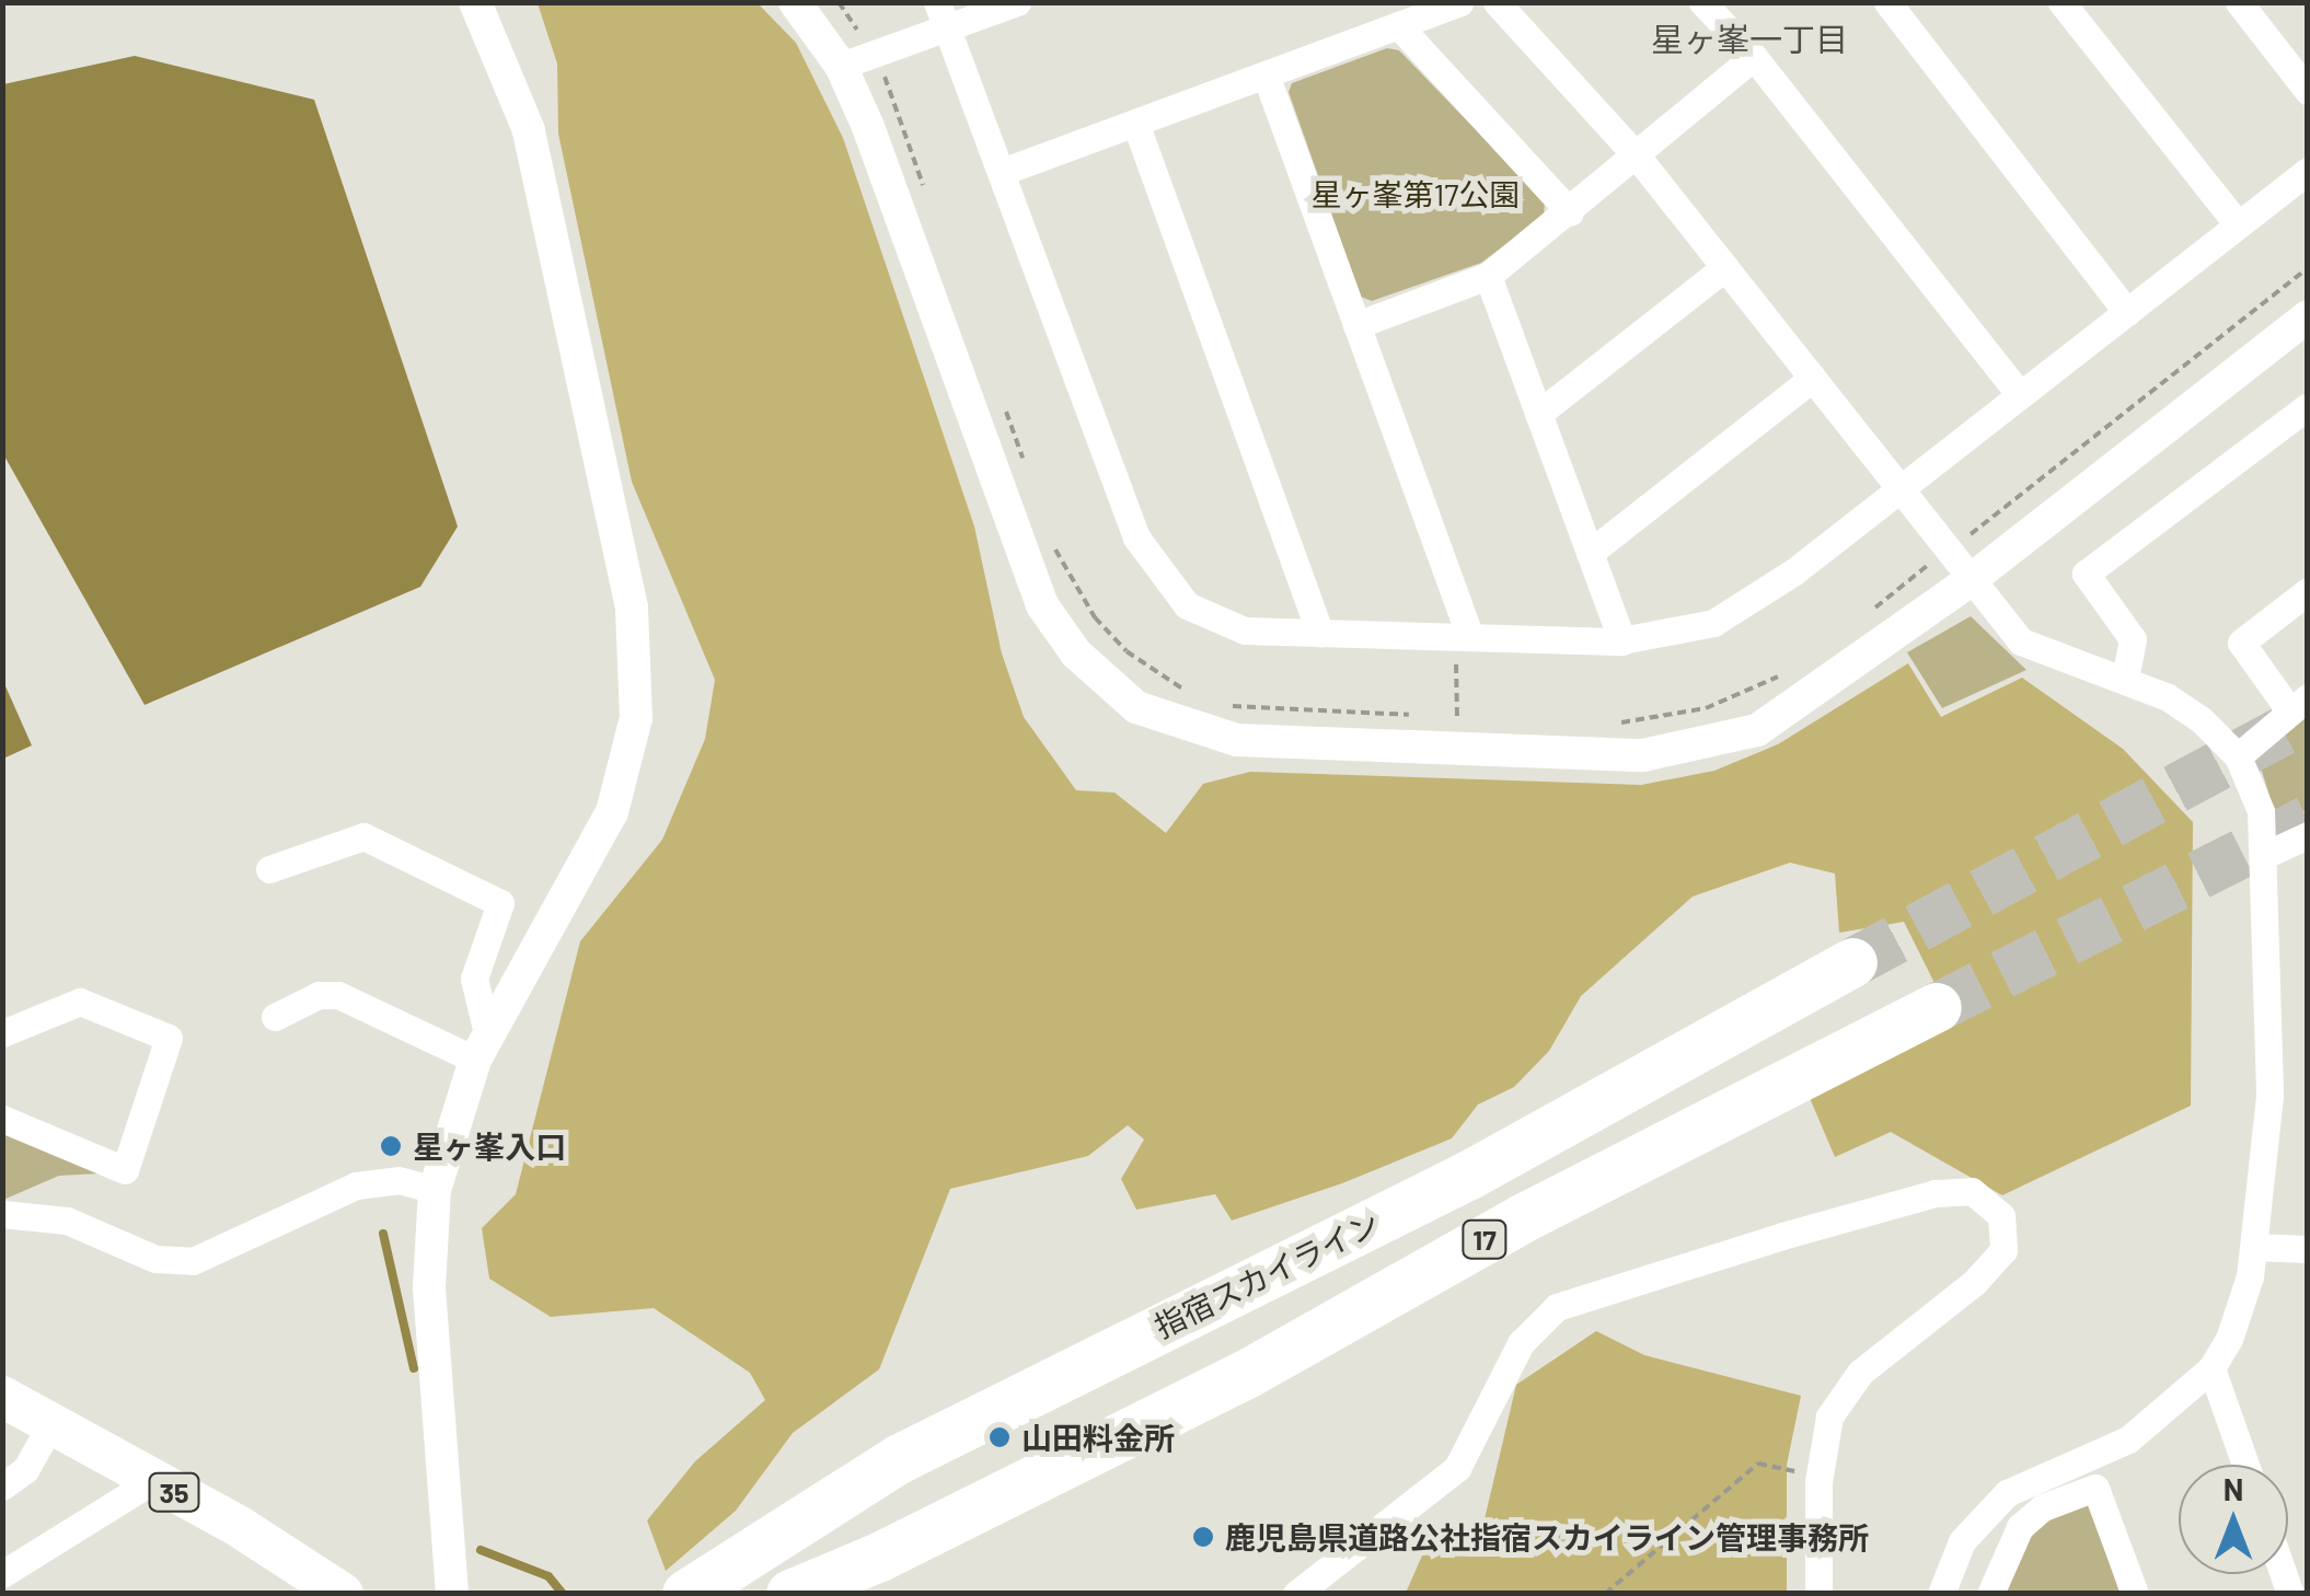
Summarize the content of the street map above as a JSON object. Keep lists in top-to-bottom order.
{
  "streets": {
    "highway": ["17", "指宿スカイライン"],
    "main road": ["35"]
  },
  "districts": ["星ヶ峯一丁目"],
  "parks": ["星ヶ峯第17公園"],
  "places": ["星ヶ峯入口", "山田料金所", "鹿児島県道路公社指宿スカイライン管理事務所"],
  "north": "top"
}
